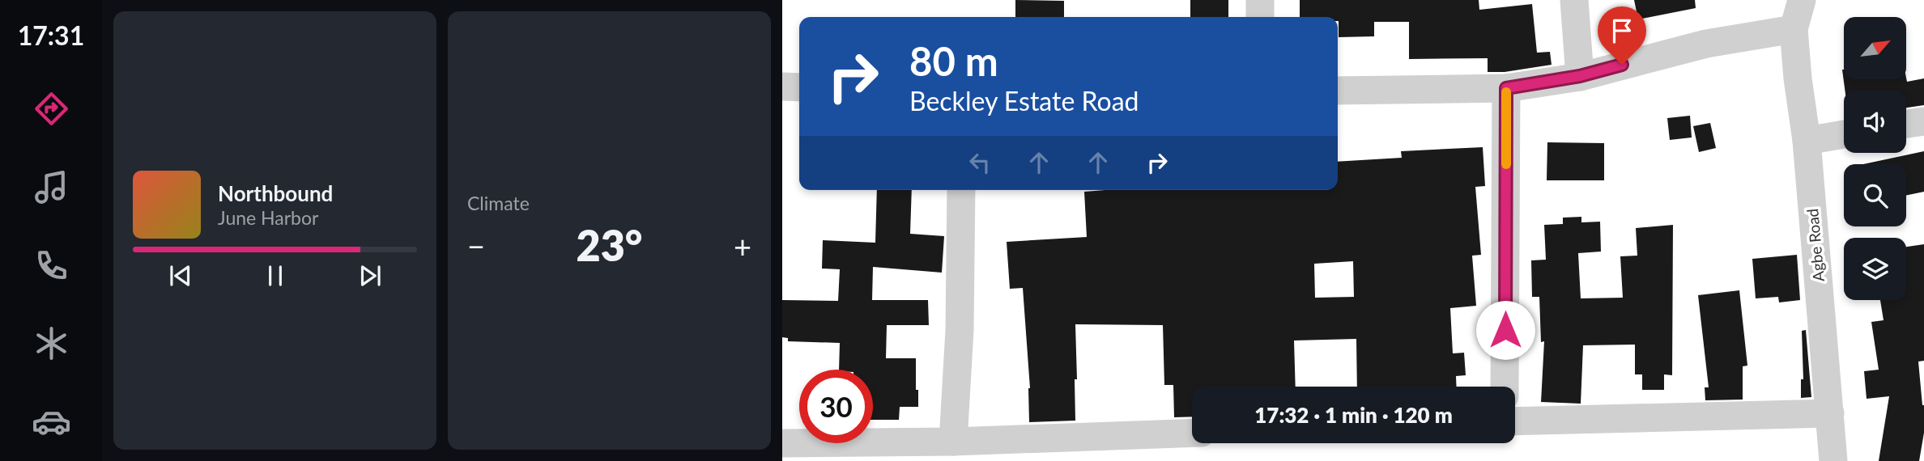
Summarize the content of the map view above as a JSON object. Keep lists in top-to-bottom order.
{
  "streets": {
    "street": ["Agbe Road"]
  },
  "north": "top right",
  "page": {
    "tabs": "17:31",
    "tile": "Climate",
    "turn": ["80 m", "Beckley Estate Road"],
    "song": ["Northbound", "June Harbor"],
    "heat": ["−", "23°", "+"],
    "limit": "30",
    "trip": "17:32 · 1 min · 120 m"
  }
}
